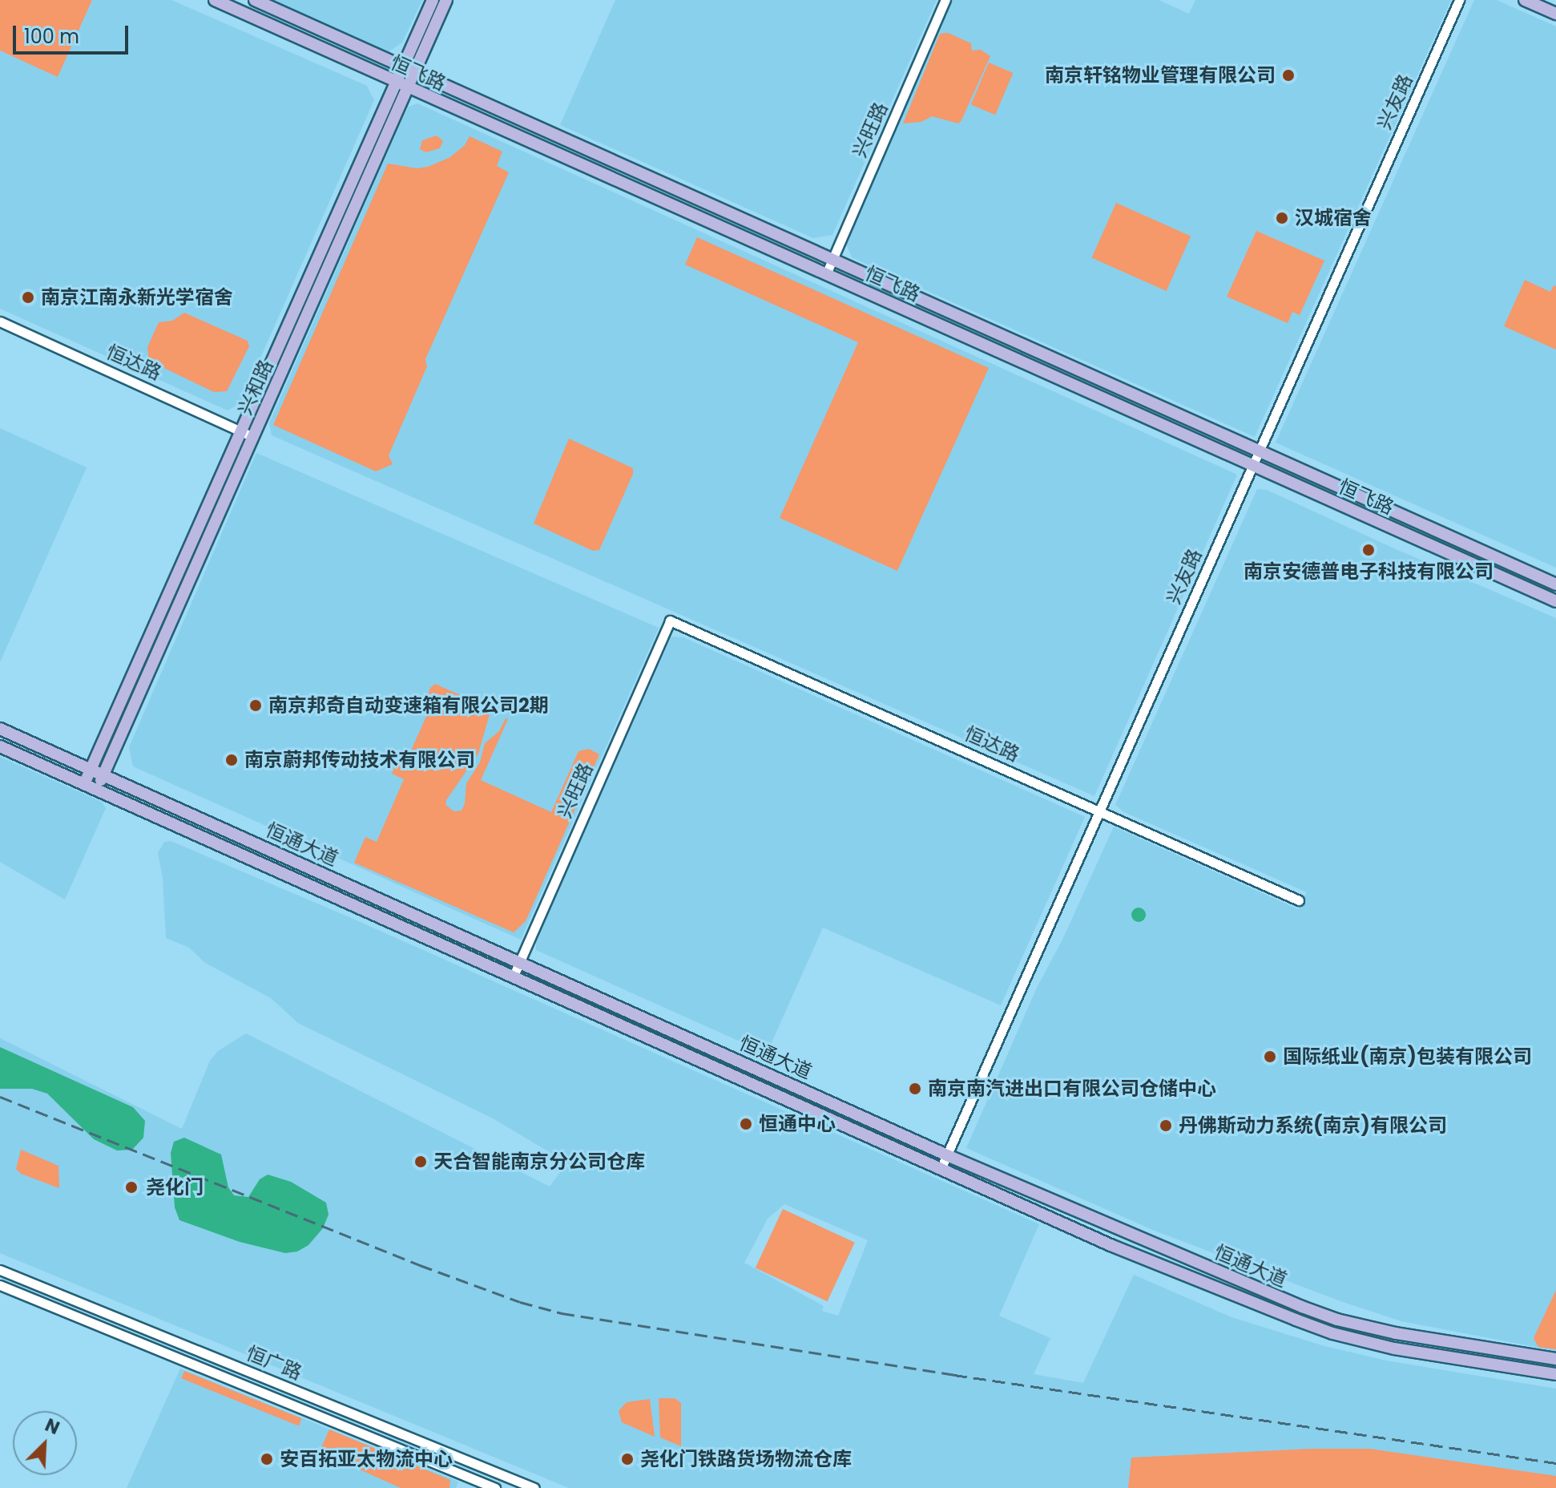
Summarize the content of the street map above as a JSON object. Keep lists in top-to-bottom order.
{
  "streets": {
    "main road": ["恒飞路", "兴和路", "恒通大道"],
    "street": [
      "兴友路",
      "兴旺路",
      "恒达路",
      "恒广路"
    ]
  },
  "crossings": [
    ["恒飞路", "兴友路"],
    ["恒飞路", "兴旺路"],
    ["恒飞路", "兴和路"],
    ["兴友路", "恒达路"],
    ["兴友路", "恒通大道"],
    ["兴旺路", "恒达路"],
    ["兴旺路", "恒通大道"],
    ["恒达路", "兴和路"],
    ["兴和路", "恒通大道"]
  ],
  "places": [
    "南京轩铭物业管理有限公司",
    "汉城宿舍",
    "南京江南永新光学宿舍",
    "南京安德普电子科技有限公司",
    "南京邦奇自动变速箱有限公司2期",
    "南京蔚邦传动技术有限公司",
    "国际纸业(南京)包装有限公司",
    "南京南汽进出口有限公司仓储中心",
    "恒通中心",
    "丹佛斯动力系统(南京)有限公司",
    "天合智能南京分公司仓库",
    "尧化门",
    "安百拓亚太物流中心",
    "尧化门铁路货场物流仓库"
  ],
  "scale_bar": "100 m",
  "north": "top right"
}
